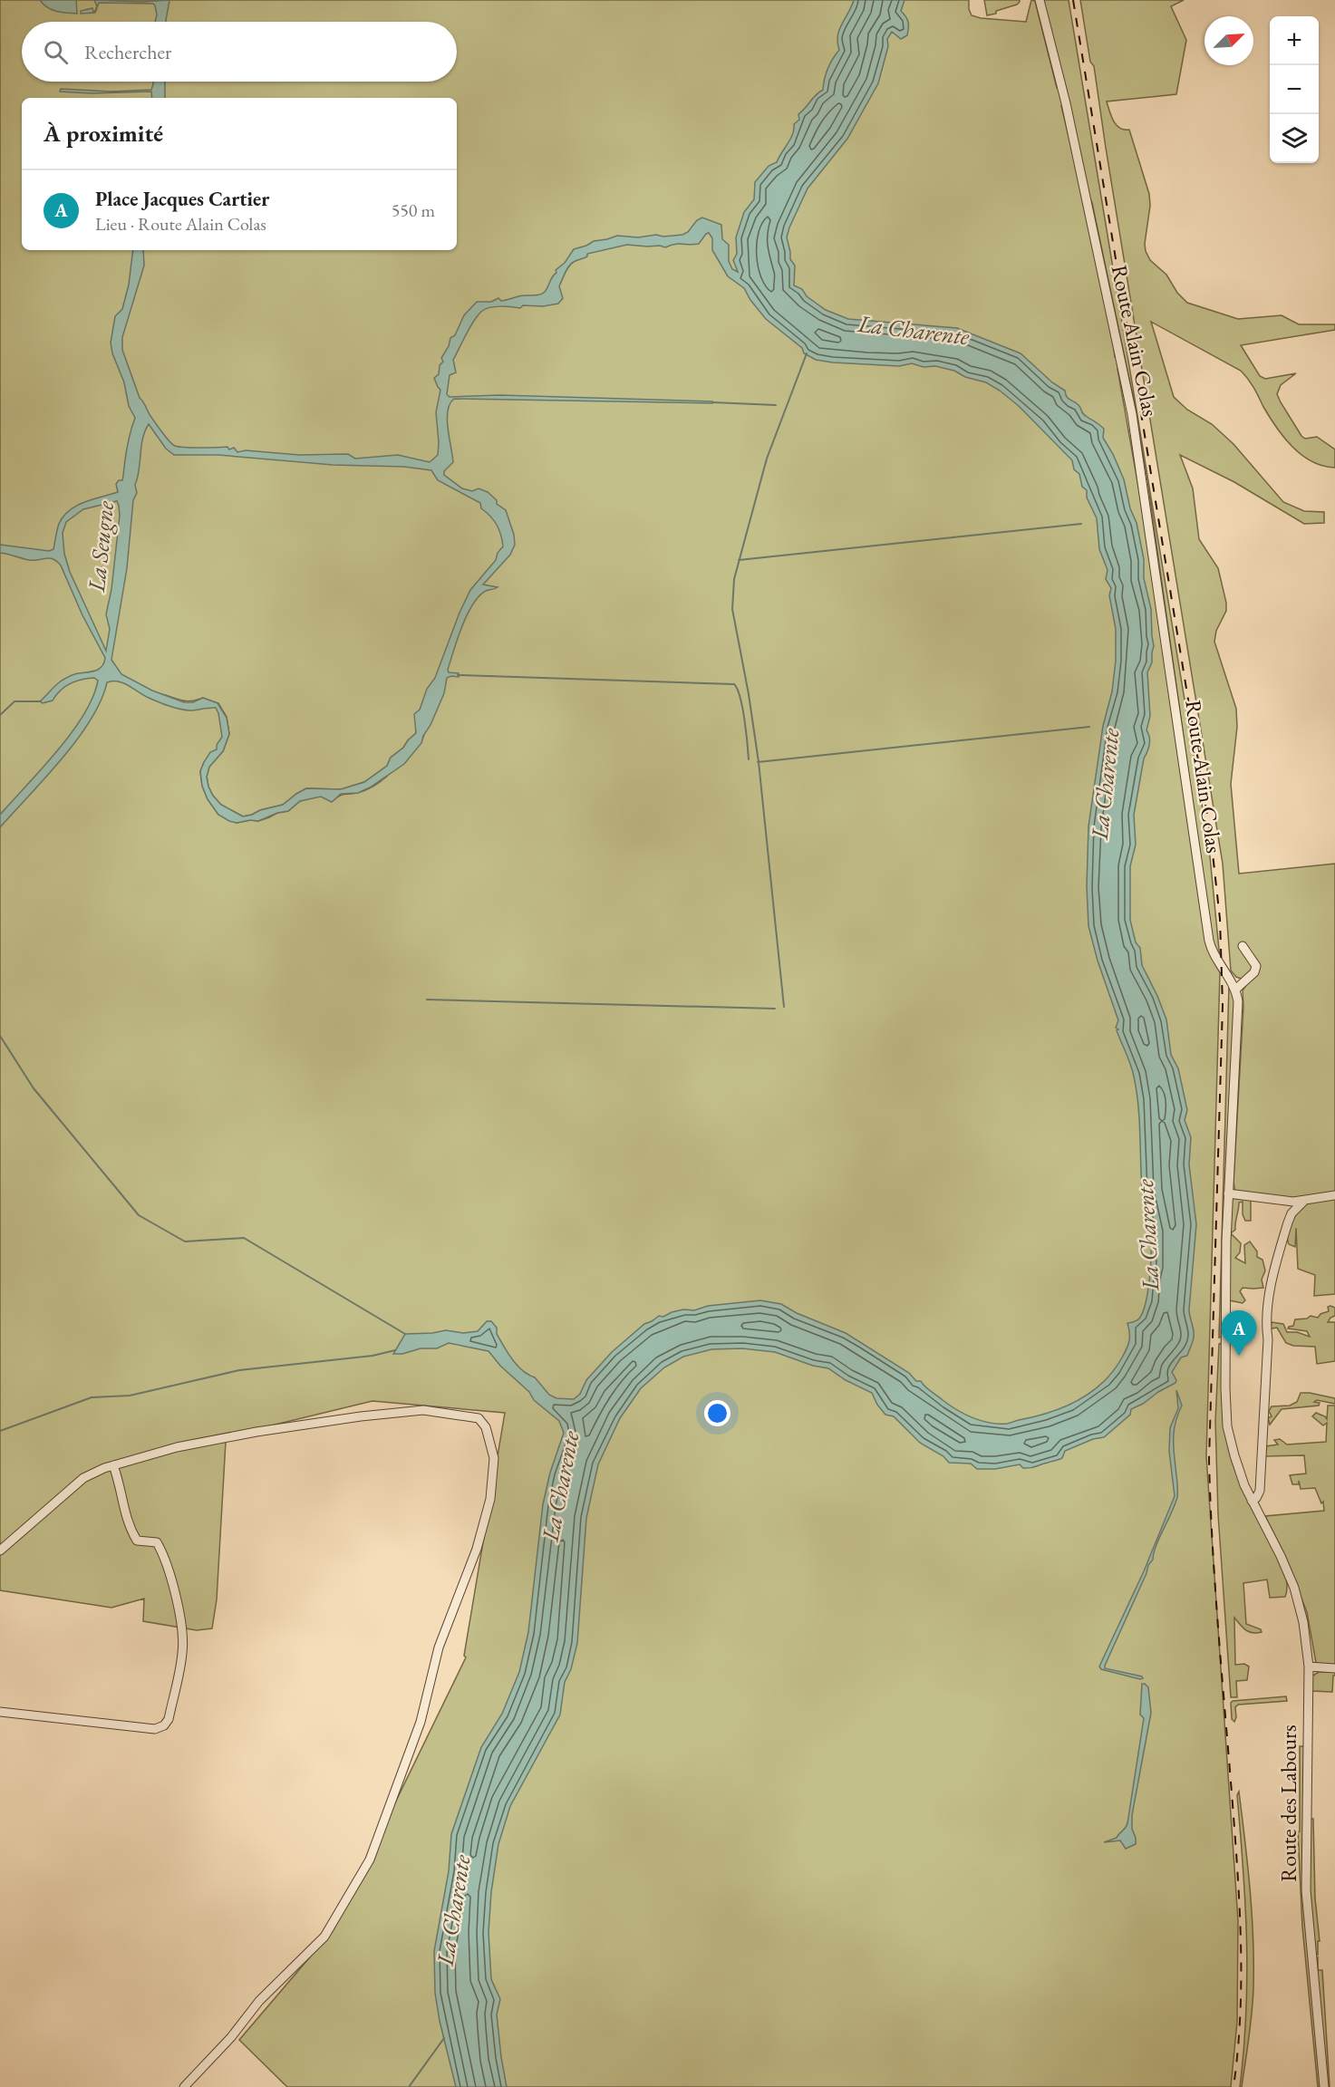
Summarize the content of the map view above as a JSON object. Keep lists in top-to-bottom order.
{
  "streets": {
    "street": ["Route Alain Colas", "Route des Labours"]
  },
  "crossings": [
    ["Route Alain Colas", "Route des Labours"]
  ],
  "water": ["La Charente", "La Seugne"],
  "north": "top right",
  "page": {
    "map_buttons": ["+", "−"],
    "search": "Rechercher",
    "heading": "À proximité",
    "list": [
      {
        "mark": "A",
        "name": "Place Jacques Cartier",
        "note": "Lieu · Route Alain Colas",
        "value": "550 m"
      }
    ],
    "pins": "A"
  }
}
